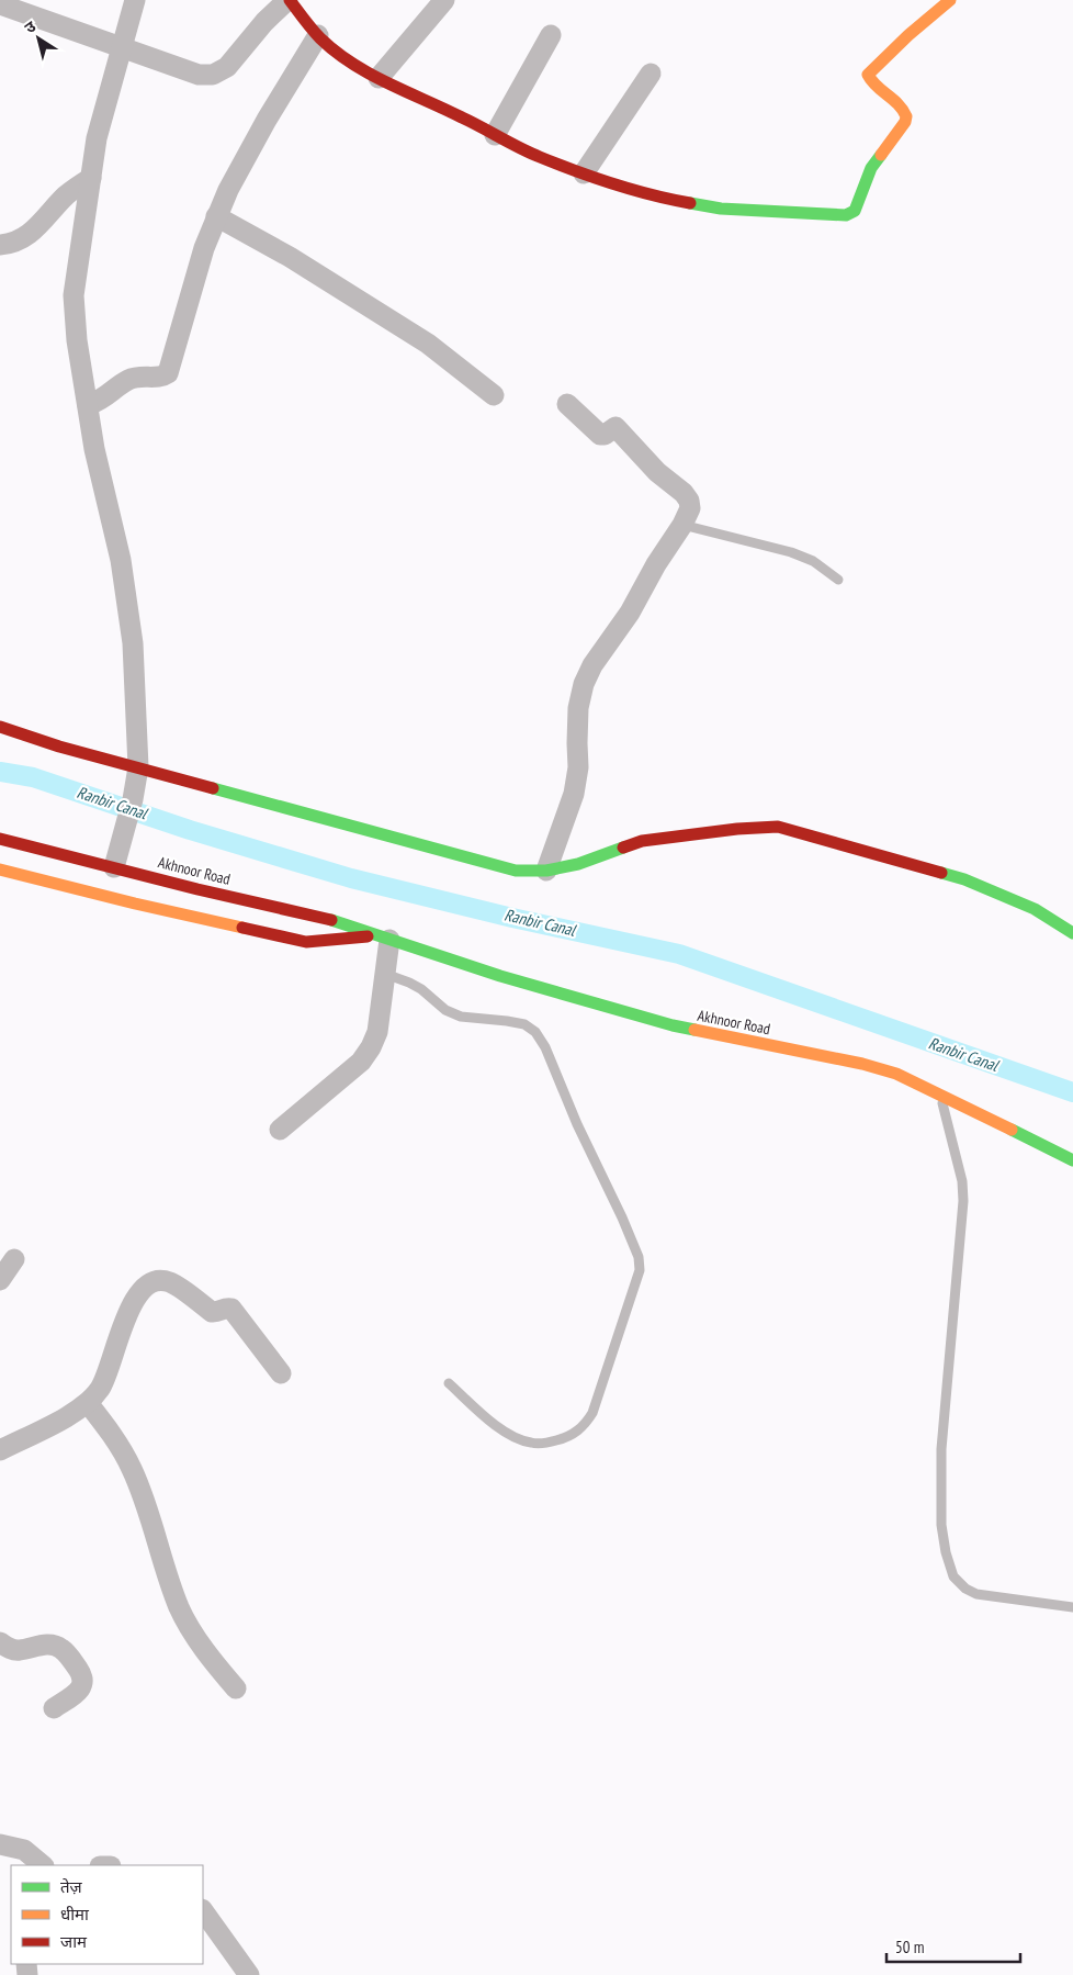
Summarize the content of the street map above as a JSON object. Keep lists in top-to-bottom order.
{
  "streets": {
    "main road": ["Akhnoor Road"]
  },
  "water": ["Ranbir Canal"],
  "legend": ["तेज़", "धीमा", "जाम"],
  "scale_bar": "50 m",
  "north": "top left"
}
